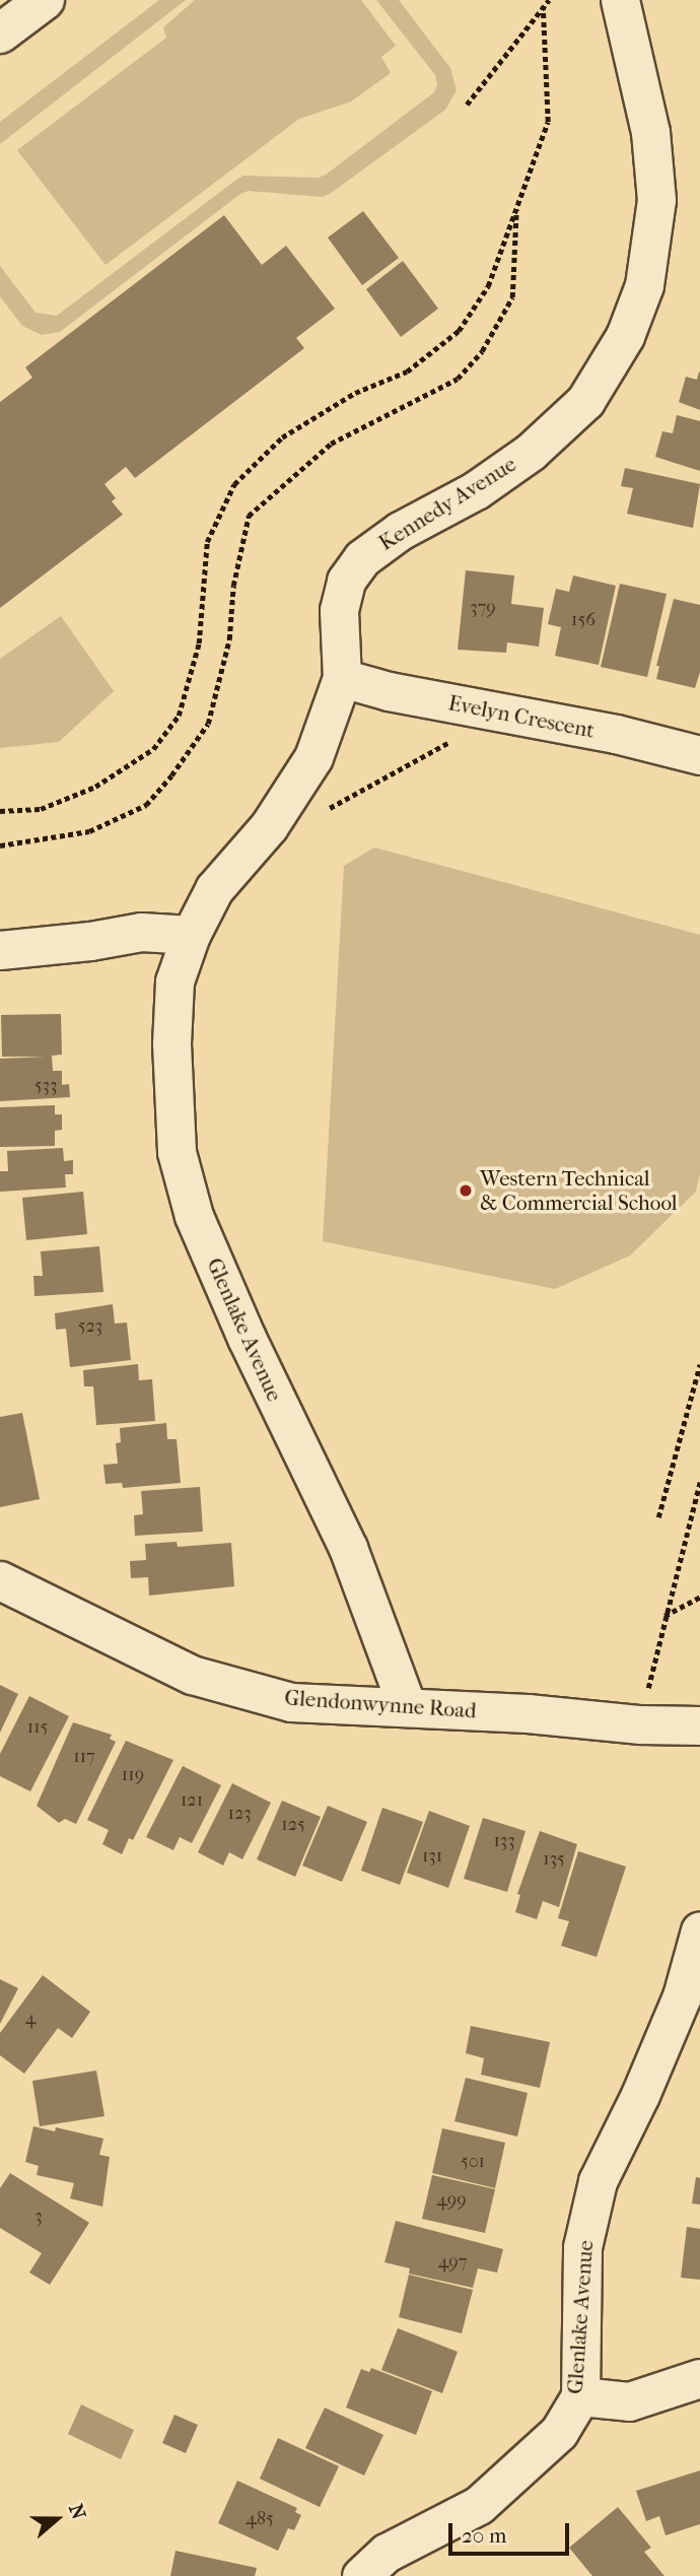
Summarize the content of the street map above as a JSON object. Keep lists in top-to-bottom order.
{
  "streets": {
    "street": [
      "Kennedy Avenue",
      "Evelyn Crescent",
      "Glenlake Avenue",
      "Glendonwynne Road"
    ]
  },
  "crossings": [
    ["Kennedy Avenue", "Evelyn Crescent"],
    ["Kennedy Avenue", "Glenlake Avenue"],
    ["Glenlake Avenue", "Glendonwynne Road"]
  ],
  "places": ["Western Technical & Commercial School"],
  "house_numbers": [
    "379",
    "156",
    "533",
    "523",
    "115",
    "117",
    "119",
    "121",
    "123",
    "125",
    "133",
    "131",
    "135",
    "4",
    "501",
    "499",
    "3",
    "497",
    "485"
  ],
  "scale_bar": "20 m",
  "north": "right"
}
